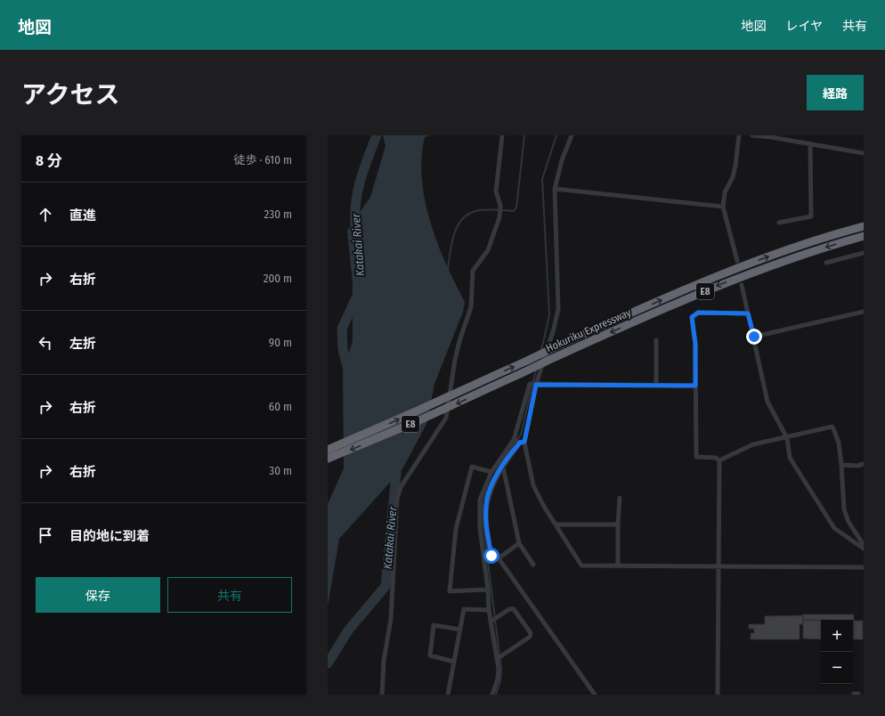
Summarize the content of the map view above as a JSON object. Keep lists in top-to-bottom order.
{
  "streets": {
    "highway": ["E8", "Hokuriku Expressway"]
  },
  "water": ["Katakai River"],
  "page": {
    "header": "地図",
    "nav": ["地図", "レイヤ", "共有"],
    "title": "アクセス",
    "buttons": [
      "経路",
      ["保存", "共有"]
    ],
    "heading": ["8 分", "徒歩 · 610 m"],
    "list": [
      ["直進", "230 m"],
      ["右折", "200 m"],
      ["左折", "90 m"],
      ["右折", "60 m"],
      ["右折", "30 m"],
      "目的地に到着"
    ],
    "map_buttons": ["+", "−"]
  }
}
